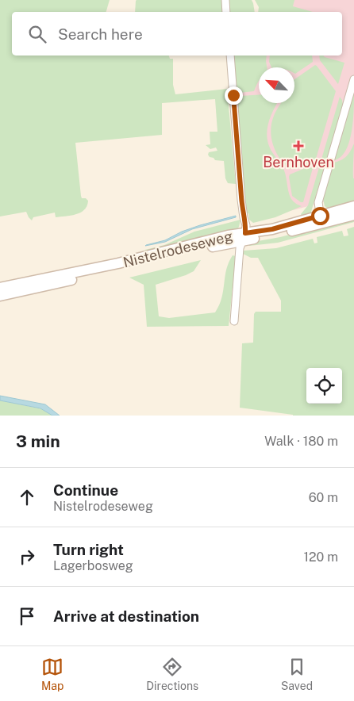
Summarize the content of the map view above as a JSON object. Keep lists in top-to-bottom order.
{
  "streets": {
    "street": ["Nistelrodeseweg"]
  },
  "places": {
    "health": ["Bernhoven"]
  },
  "north": "top left",
  "page": {
    "search": "Search here",
    "heading": ["3 min", "Walk · 180 m"],
    "list": [
      ["Continue", "Nistelrodeseweg", "60 m"],
      ["Turn right", "Lagerbosweg", "120 m"],
      "Arrive at destination"
    ],
    "nav": ["Map", "Directions", "Saved"]
  }
}
